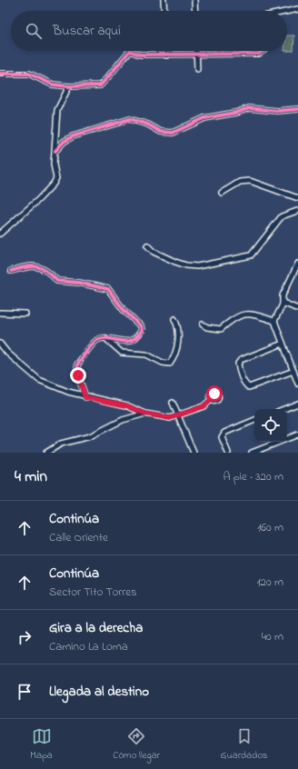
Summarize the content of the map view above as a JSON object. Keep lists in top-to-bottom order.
{
  "page": {
    "search": "Buscar aquí",
    "heading": ["4 min", "A pie · 320 m"],
    "list": [
      ["Continúa", "Calle Oriente", "160 m"],
      ["Continúa", "Sector Tito Torres", "120 m"],
      ["Gira a la derecha", "Camino La Loma", "40 m"],
      "Llegada al destino"
    ],
    "nav": ["Mapa", "Cómo llegar", "Guardados"]
  }
}
